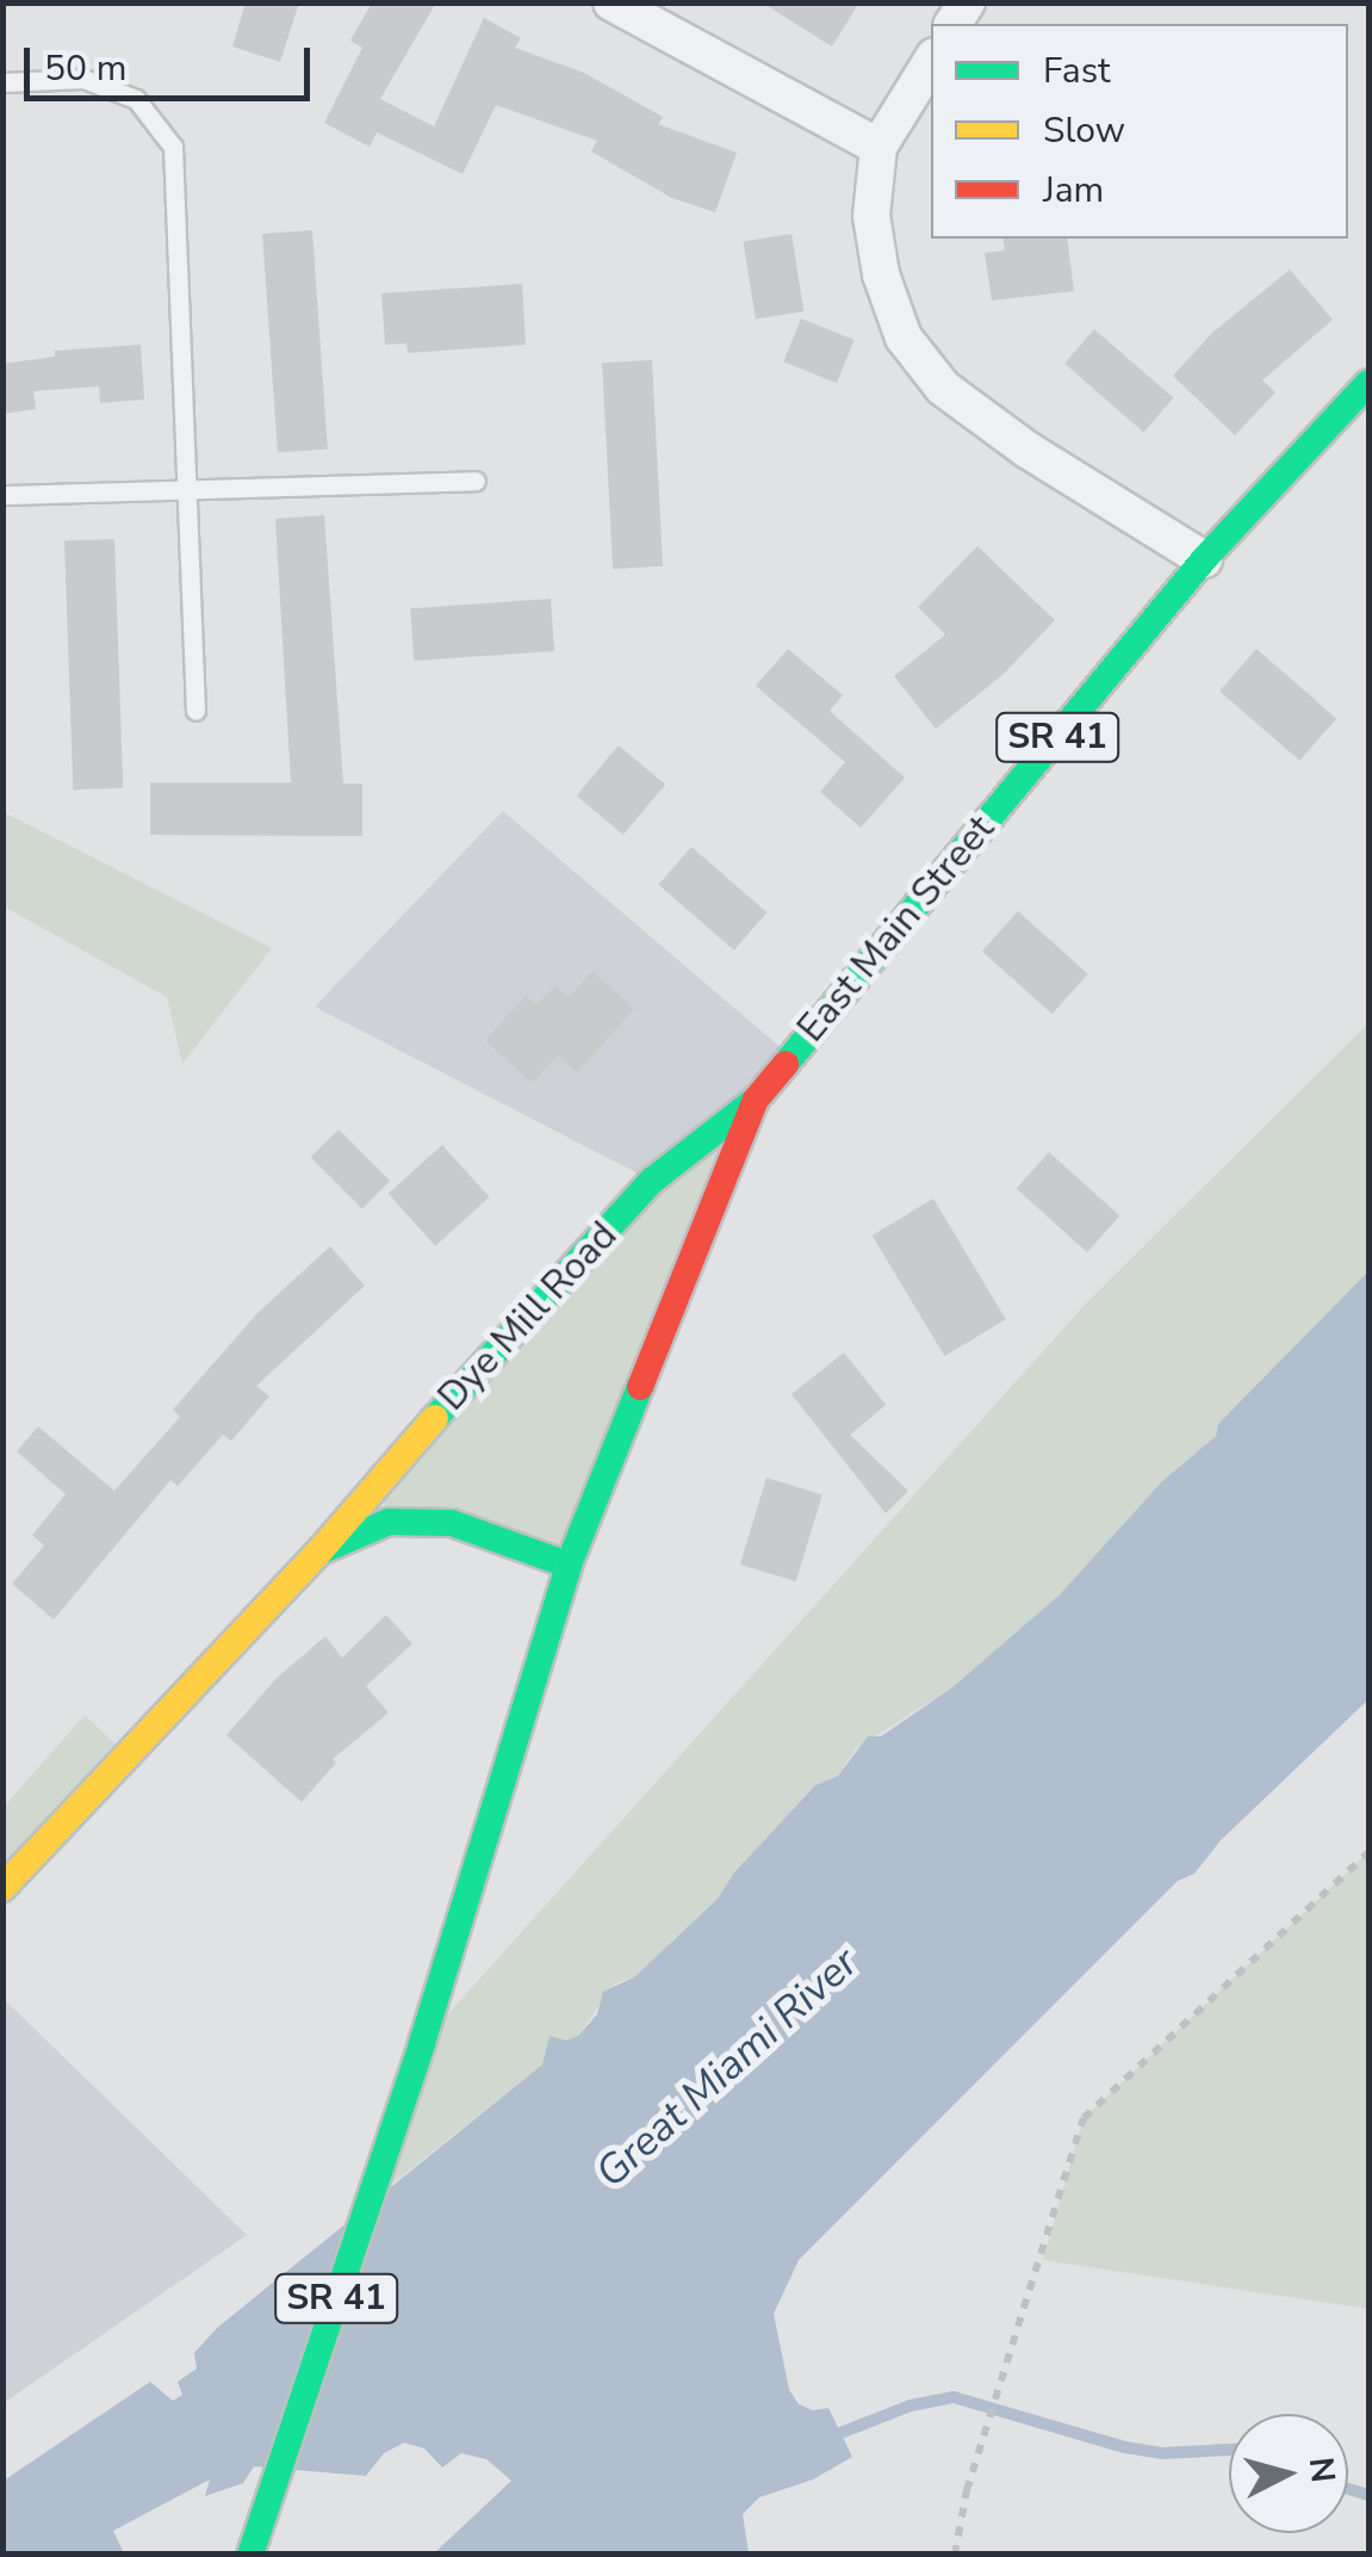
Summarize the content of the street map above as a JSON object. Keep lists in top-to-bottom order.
{
  "streets": {
    "main road": ["SR 41", "East Main Street", "Dye Mill Road"]
  },
  "crossings": [
    ["SR 41", "East Main Street"],
    ["SR 41", "Dye Mill Road"],
    ["East Main Street", "Dye Mill Road"]
  ],
  "water": ["Great Miami River"],
  "legend": ["Fast", "Slow", "Jam"],
  "scale_bar": "50 m",
  "north": "right"
}
